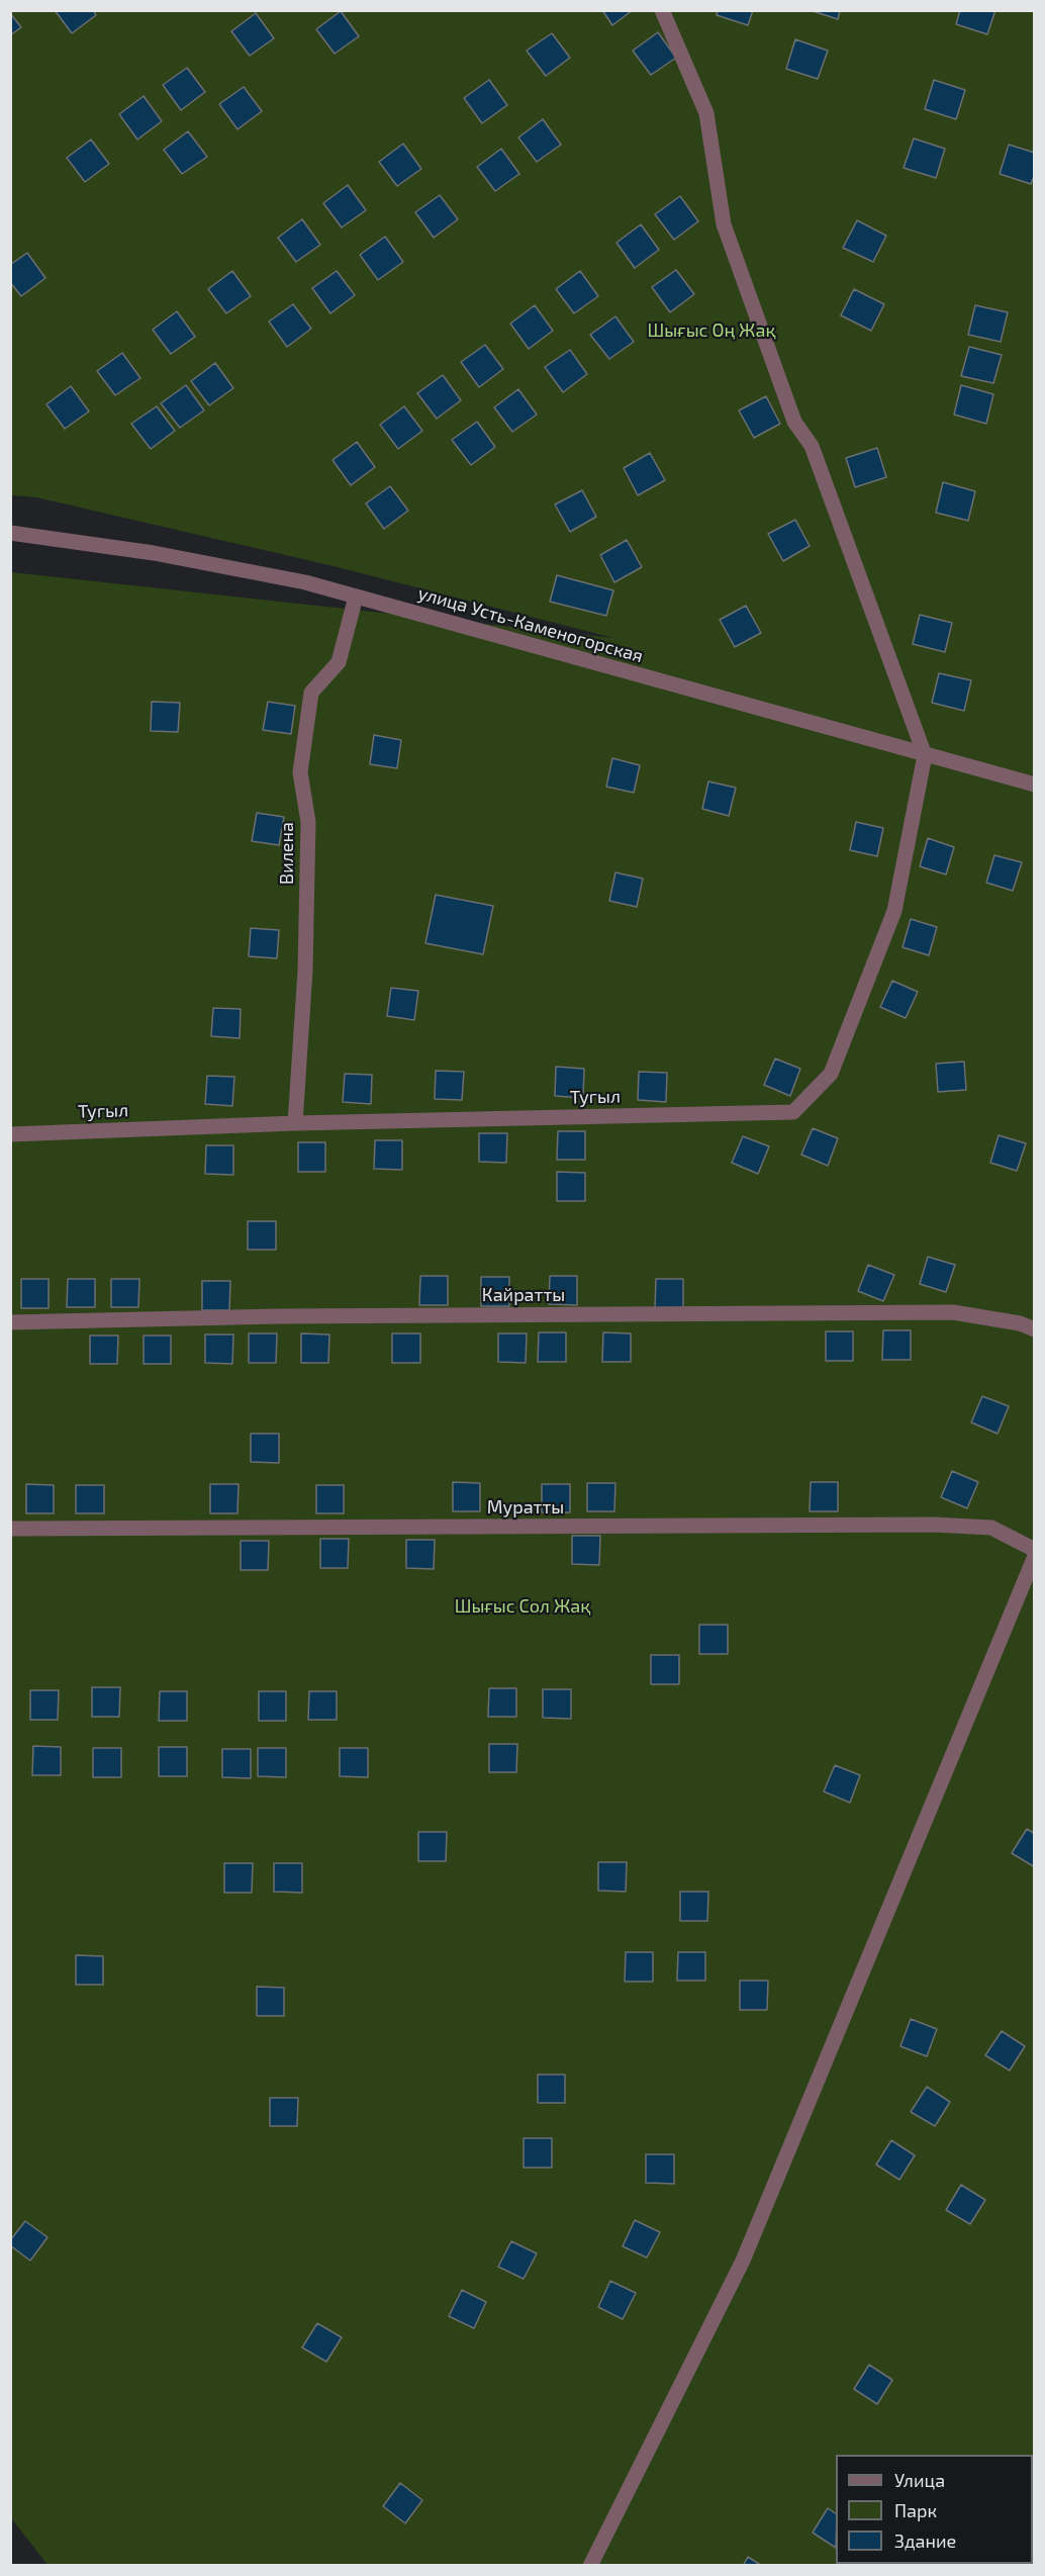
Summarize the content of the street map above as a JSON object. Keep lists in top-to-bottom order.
{
  "streets": {
    "street": [
      "улица Усть-Каменогорская",
      "Вилена",
      "Тугыл",
      "Кайратты",
      "Муратты"
    ]
  },
  "crossings": [
    ["улица Усть-Каменогорская", "Вилена"],
    ["улица Усть-Каменогорская", "Тугыл"],
    ["Вилена", "Тугыл"]
  ],
  "parks": ["Шығыс Оң Жақ", "Шығыс Сол Жақ"],
  "legend": ["Улица", "Парк", "Здание"]
}
